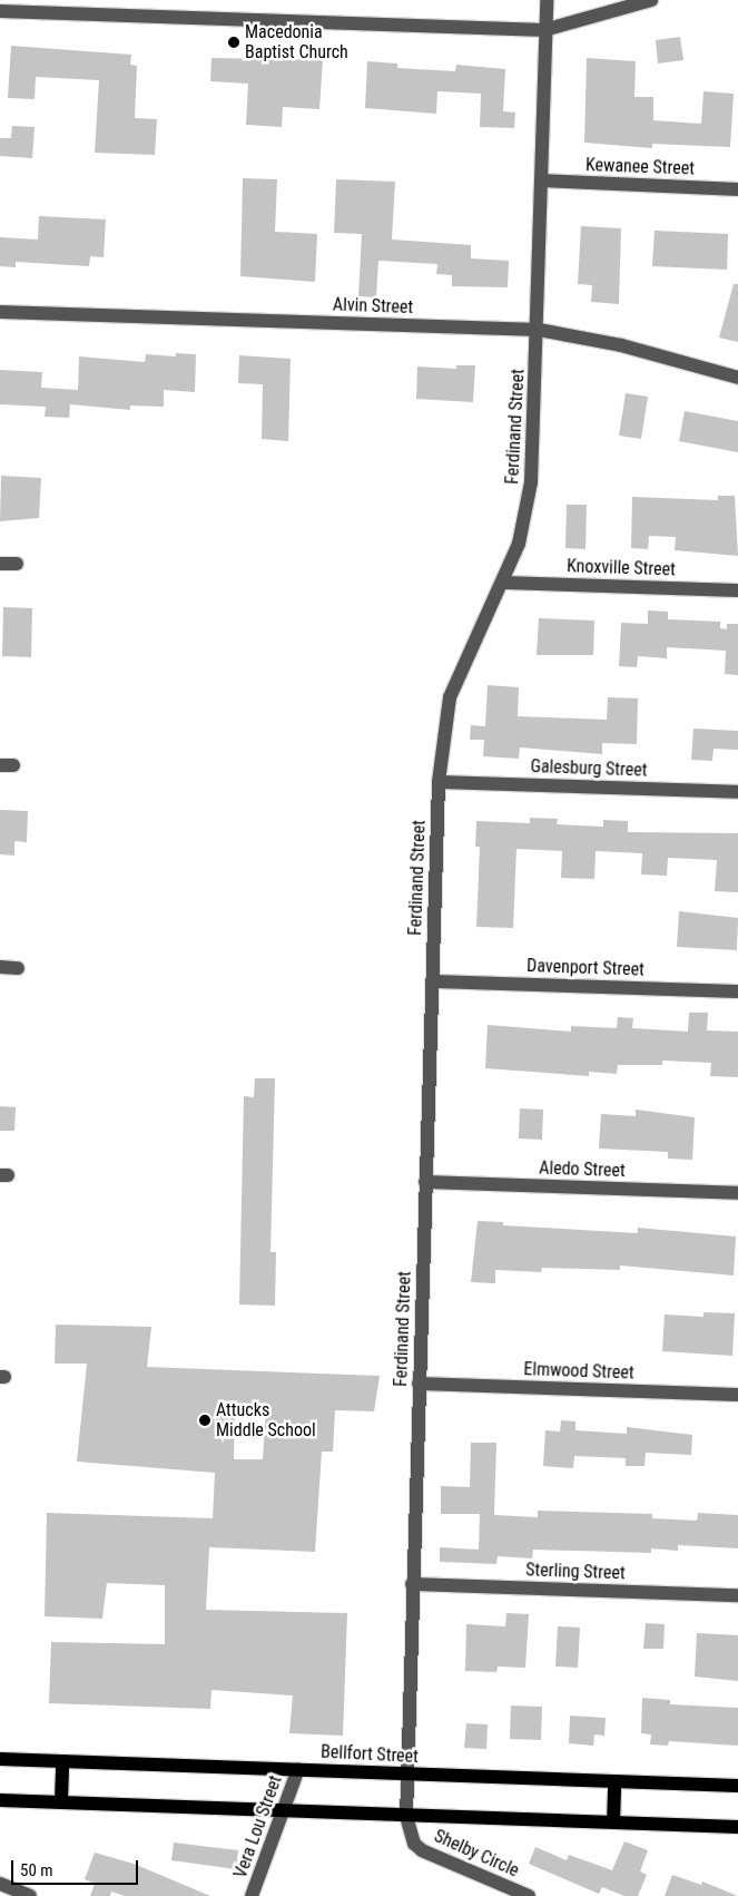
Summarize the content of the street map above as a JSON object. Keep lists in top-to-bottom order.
{
  "streets": {
    "main road": ["Bellfort Street"],
    "street": [
      "Kewanee Street",
      "Alvin Street",
      "Ferdinand Street",
      "Knoxville Street",
      "Galesburg Street",
      "Davenport Street",
      "Aledo Street",
      "Elmwood Street",
      "Sterling Street",
      "Vera Lou Street",
      "Shelby Circle"
    ]
  },
  "crossings": [
    ["Kewanee Street", "Ferdinand Street"],
    ["Alvin Street", "Ferdinand Street"],
    ["Ferdinand Street", "Knoxville Street"],
    ["Ferdinand Street", "Galesburg Street"],
    ["Ferdinand Street", "Davenport Street"],
    ["Ferdinand Street", "Aledo Street"],
    ["Ferdinand Street", "Elmwood Street"],
    ["Ferdinand Street", "Sterling Street"],
    ["Ferdinand Street", "Bellfort Street"],
    ["Ferdinand Street", "Shelby Circle"],
    ["Bellfort Street", "Vera Lou Street"],
    ["Bellfort Street", "Shelby Circle"]
  ],
  "places": ["Macedonia Baptist Church", "Attucks Middle School"],
  "scale_bar": "50 m"
}
